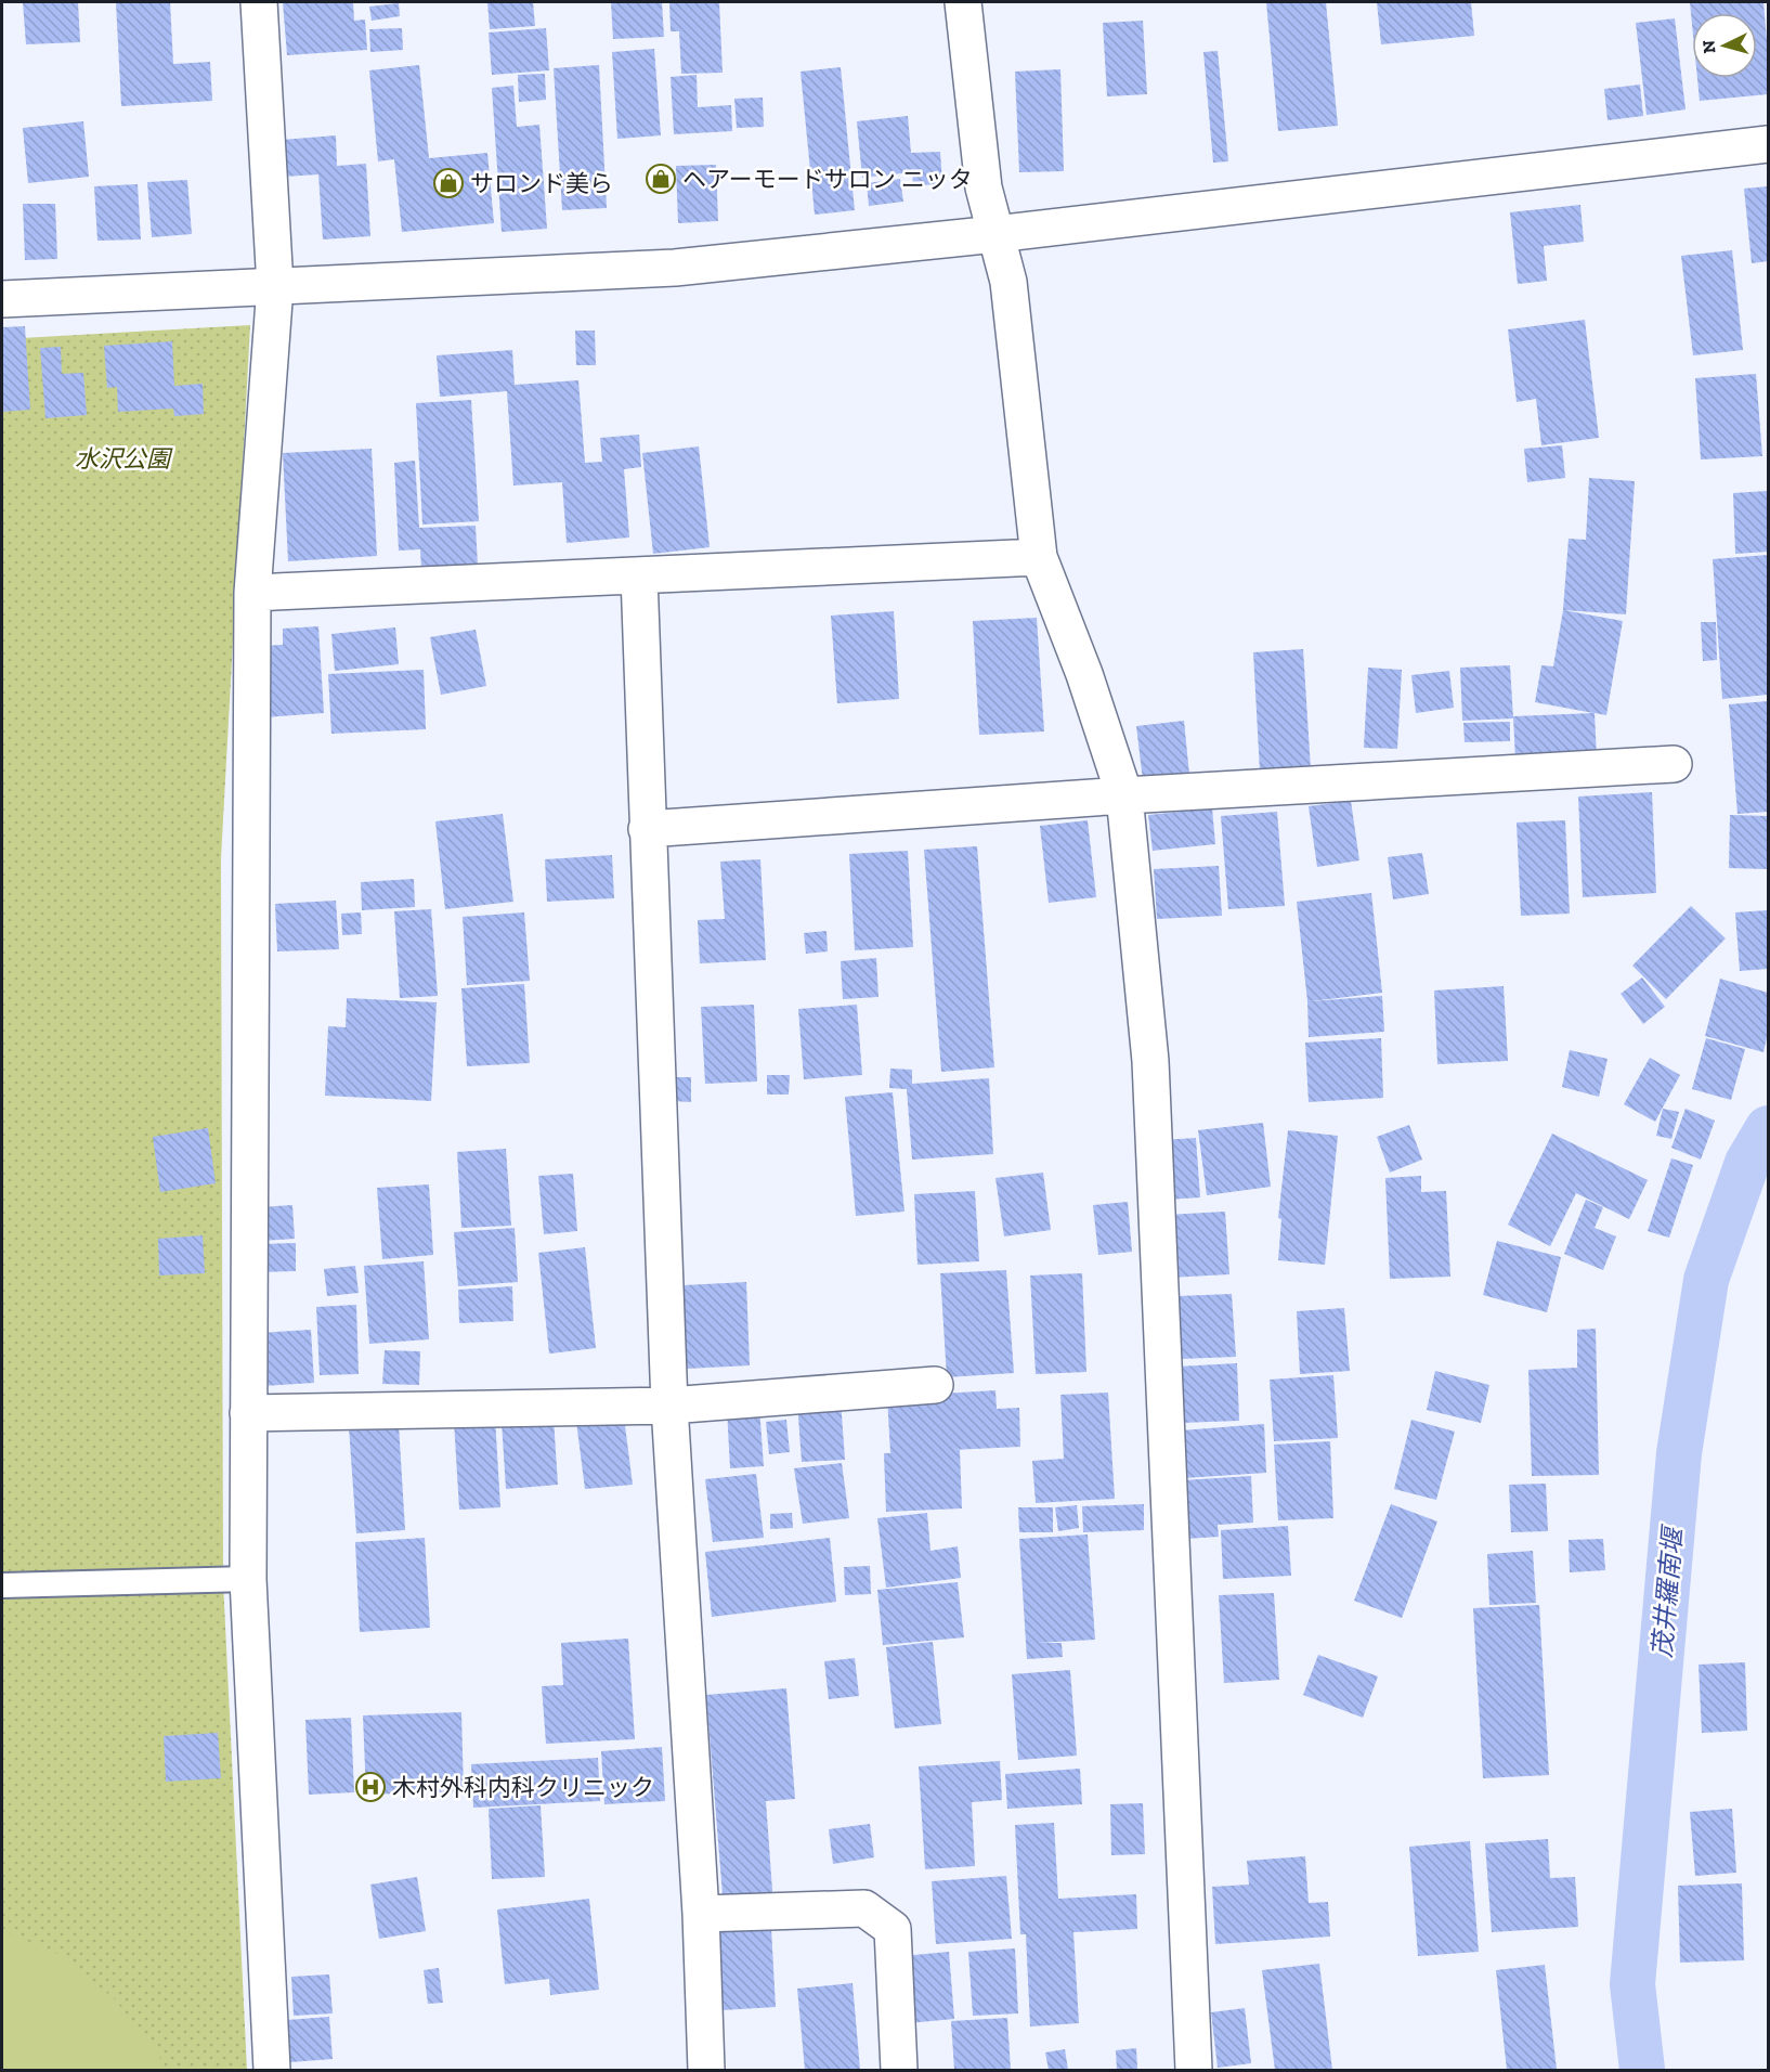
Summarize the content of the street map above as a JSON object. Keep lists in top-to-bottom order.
{
  "water": ["茂井羅南堰"],
  "parks": ["水沢公園"],
  "places": {
    "shop": ["ヘアーモードサロン ニッタ", "サロンド美ら"],
    "hospital": ["木村外科内科クリニック"]
  },
  "north": "left"
}
